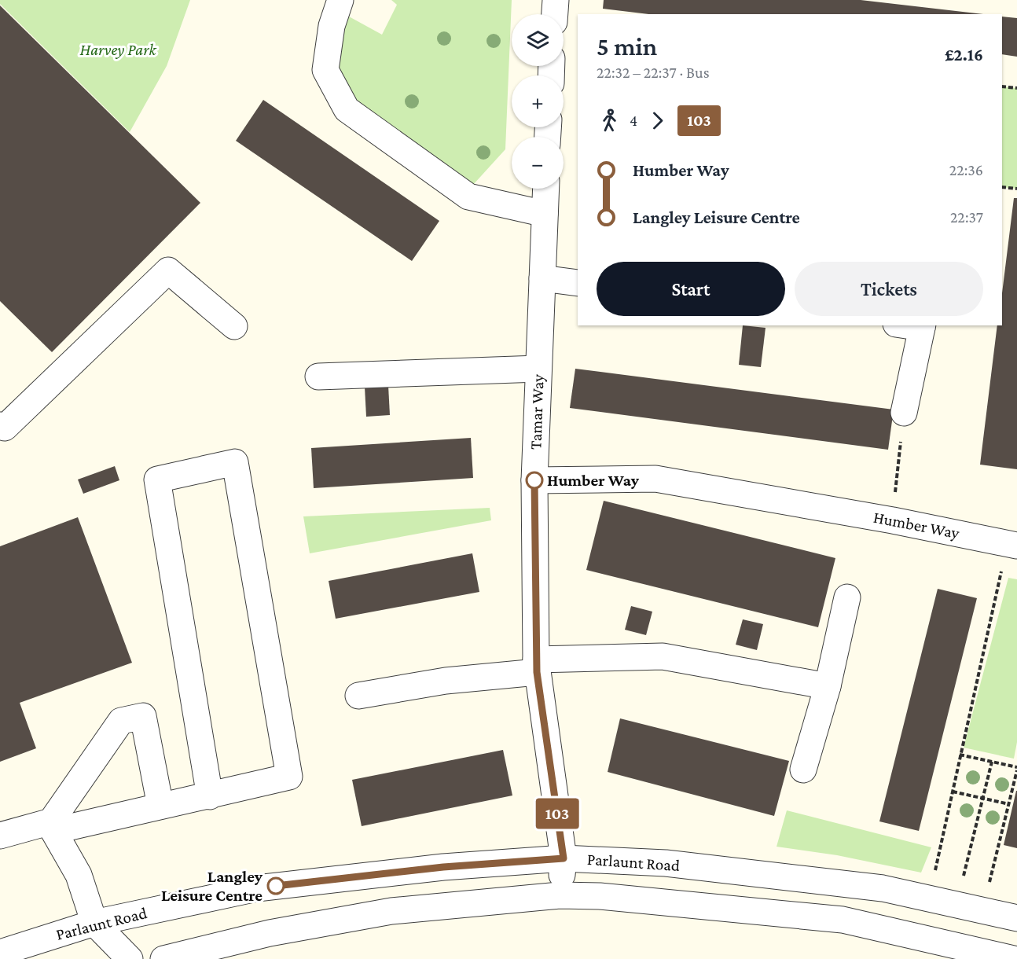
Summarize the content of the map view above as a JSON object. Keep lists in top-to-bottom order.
{
  "streets": {
    "street": ["Tamar Way", "Humber Way", "Parlaunt Road"]
  },
  "crossings": [
    ["Tamar Way", "Humber Way"],
    ["Tamar Way", "Parlaunt Road"]
  ],
  "parks": ["Harvey Park"],
  "places": ["Humber Way", "Langley Leisure Centre"],
  "lines": ["bus line 103"],
  "page": {
    "on_map": "103",
    "map_buttons": ["+", "−"],
    "heading": ["5 min", "22:32 – 22:37 · Bus", "£2.16"],
    "legs": ["4", "103"],
    "list": [
      {
        "name": "Humber Way",
        "value": "22:36"
      },
      {
        "name": "Langley Leisure Centre",
        "value": "22:37"
      }
    ],
    "buttons": ["Start", "Tickets"]
  }
}
